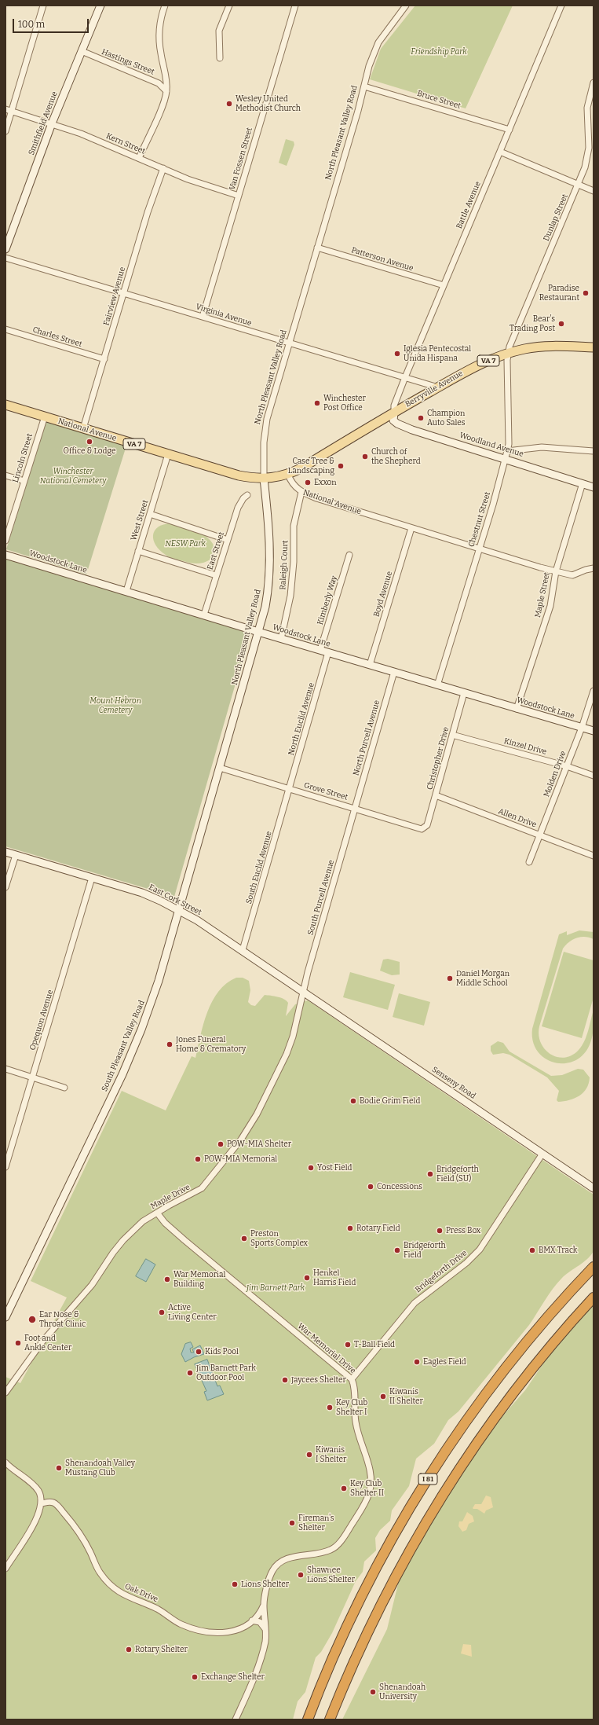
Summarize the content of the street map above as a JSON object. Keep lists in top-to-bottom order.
{
  "streets": {
    "highway": ["I 81"],
    "main road": [
      "Smithfield Avenue",
      "North Pleasant Valley Road",
      "VA 7",
      "Berryville Avenue",
      "National Avenue",
      "Woodland Avenue",
      "Woodstock Lane",
      "East Cork Street",
      "South Pleasant Valley Road",
      "Senseny Road"
    ],
    "street": [
      "Hastings Street",
      "Bruce Street",
      "Kern Street",
      "Van Fossen Street",
      "Battle Avenue",
      "Dunlap Street",
      "Patterson Avenue",
      "Fairview Avenue",
      "Virginia Avenue",
      "Charles Street",
      "Lincoln Street",
      "Chestnut Street",
      "West Street",
      "East Street",
      "Raleigh Court",
      "Boyd Avenue",
      "Maple Street",
      "Kimberly Way",
      "North Euclid Avenue",
      "North Purcell Avenue",
      "Kinzel Drive",
      "Christopher Drive",
      "Molden Drive",
      "Grove Street",
      "Allen Drive",
      "South Euclid Avenue",
      "South Purcell Avenue",
      "Opequon Avenue",
      "Maple Drive",
      "Bridgeforth Drive",
      "War Memorial Drive",
      "Oak Drive"
    ]
  },
  "crossings": [
    ["Hastings Street", "Smithfield Avenue"],
    ["Bruce Street", "North Pleasant Valley Road"],
    ["Bruce Street", "Battle Avenue"],
    ["Smithfield Avenue", "Kern Street"],
    ["North Pleasant Valley Road", "Patterson Avenue"],
    ["North Pleasant Valley Road", "Virginia Avenue"],
    ["North Pleasant Valley Road", "National Avenue"],
    ["North Pleasant Valley Road", "Woodstock Lane"],
    ["North Pleasant Valley Road", "Grove Street"],
    ["North Pleasant Valley Road", "South Pleasant Valley Road"],
    ["Kern Street", "Van Fossen Street"],
    ["Kern Street", "Fairview Avenue"],
    ["Van Fossen Street", "Virginia Avenue"],
    ["Battle Avenue", "Patterson Avenue"],
    ["Battle Avenue", "Virginia Avenue"],
    ["Battle Avenue", "Berryville Avenue"],
    ["Battle Avenue", "Woodland Avenue"],
    ["Dunlap Street", "Berryville Avenue"],
    ["Dunlap Street", "Chestnut Street"],
    ["Fairview Avenue", "Virginia Avenue"],
    ["Fairview Avenue", "Charles Street"],
    ["Fairview Avenue", "National Avenue"],
    ["Virginia Avenue", "Berryville Avenue"],
    ["Berryville Avenue", "National Avenue"],
    ["Berryville Avenue", "Woodland Avenue"],
    ["Berryville Avenue", "Chestnut Street"],
    ["National Avenue", "Lincoln Street"],
    ["National Avenue", "Chestnut Street"],
    ["National Avenue", "West Street"],
    ["National Avenue", "Raleigh Court"],
    ["National Avenue", "Boyd Avenue"],
    ["National Avenue", "Maple Street"],
    ["Woodland Avenue", "Chestnut Street"],
    ["Woodland Avenue", "Maple Street"],
    ["Chestnut Street", "Woodstock Lane"],
    ["West Street", "Woodstock Lane"],
    ["East Street", "Woodstock Lane"],
    ["Woodstock Lane", "Raleigh Court"],
    ["Woodstock Lane", "Boyd Avenue"],
    ["Woodstock Lane", "Maple Street"],
    ["Woodstock Lane", "Kimberly Way"],
    ["Woodstock Lane", "North Euclid Avenue"],
    ["Woodstock Lane", "North Purcell Avenue"],
    ["Woodstock Lane", "Christopher Drive"],
    ["Woodstock Lane", "Molden Drive"],
    ["North Euclid Avenue", "Grove Street"],
    ["North Euclid Avenue", "South Euclid Avenue"],
    ["North Purcell Avenue", "Grove Street"],
    ["North Purcell Avenue", "South Purcell Avenue"],
    ["Kinzel Drive", "Christopher Drive"],
    ["Kinzel Drive", "Molden Drive"],
    ["Christopher Drive", "Grove Street"],
    ["Christopher Drive", "Allen Drive"],
    ["Molden Drive", "Allen Drive"],
    ["Grove Street", "South Euclid Avenue"],
    ["Grove Street", "South Purcell Avenue"],
    ["Grove Street", "South Pleasant Valley Road"],
    ["South Euclid Avenue", "East Cork Street"],
    ["South Purcell Avenue", "East Cork Street"],
    ["South Purcell Avenue", "Senseny Road"],
    ["South Purcell Avenue", "Maple Drive"],
    ["East Cork Street", "Opequon Avenue"],
    ["East Cork Street", "South Pleasant Valley Road"],
    ["East Cork Street", "Senseny Road"],
    ["East Cork Street", "Maple Drive"],
    ["Senseny Road", "Maple Drive"],
    ["Senseny Road", "Bridgeforth Drive"],
    ["Maple Drive", "War Memorial Drive"],
    ["Bridgeforth Drive", "War Memorial Drive"],
    ["War Memorial Drive", "Oak Drive"]
  ],
  "parks": [
    "Friendship Park",
    "Winchester National Cemetery",
    "NESW Park",
    "Mount Hebron Cemetery",
    "Jim Barnett Park"
  ],
  "places": [
    "Wesley United Methodist Church",
    "Paradise Restaurant",
    "Bear's Trading Post",
    "Iglesia Pentecostal Unida Hispana",
    "Winchester Post Office",
    "Champion Auto Sales",
    "Office & Lodge",
    "Church of the Shepherd",
    "Case Tree & Landscaping",
    "Exxon",
    "Daniel Morgan Middle School",
    "Jones Funeral Home & Crematory",
    "Bodie Grim Field",
    "POW-MIA Shelter",
    "POW-MIA Memorial",
    "Yost Field",
    "Bridgeforth Field (SU)",
    "Concessions",
    "Rotary Field",
    "Press Box",
    "Preston Sports Complex",
    "Bridgeforth Field",
    "BMX Track",
    "Henkel Harris Field",
    "War Memorial Building",
    "Active Living Center",
    "Ear Nose & Throat Clinic",
    "Foot and Ankle Center",
    "T-Ball Field",
    "Kids Pool",
    "Eagles Field",
    "Jim Barnett Park Outdoor Pool",
    "Jaycees Shelter",
    "Kiwanis II Shelter",
    "Key Club Shelter I",
    "Kiwanis I Shelter",
    "Shenandoah Valley Mustang Club",
    "Key Club Shelter II",
    "Fireman's Shelter",
    "Shawnee Lions Shelter",
    "Lions Shelter",
    "Rotary Shelter",
    "Exchange Shelter",
    "Shenandoah University"
  ],
  "scale_bar": "100 m"
}
